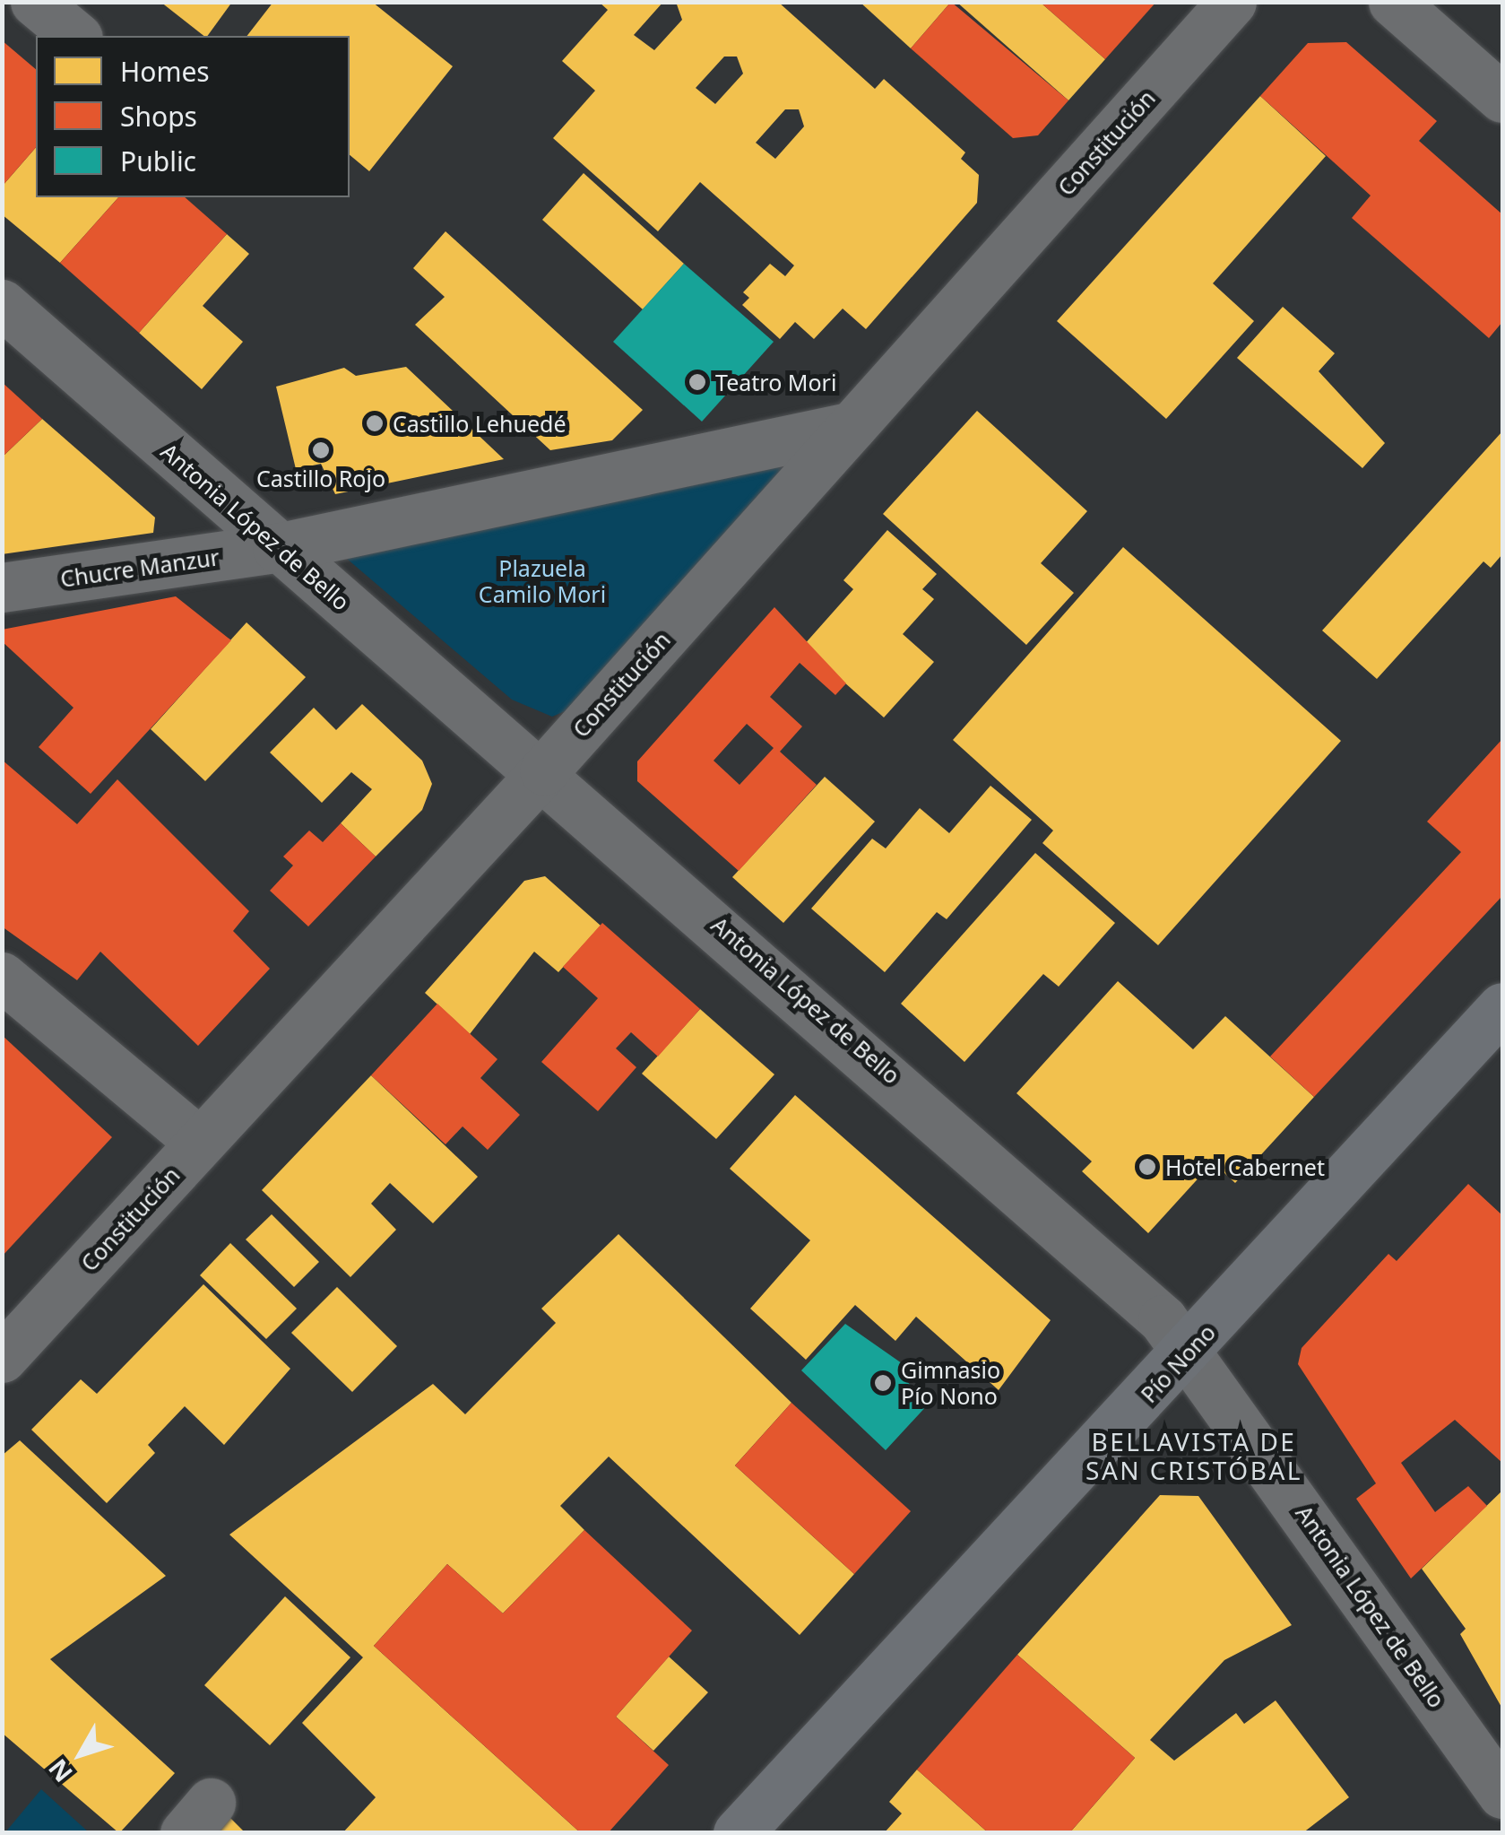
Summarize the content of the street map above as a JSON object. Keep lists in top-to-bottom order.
{
  "streets": {
    "main road": ["Pío Nono"],
    "street": ["Constitución", "Antonia López de Bello", "Chucre Manzur"]
  },
  "crossings": [
    ["Constitución", "Antonia López de Bello"],
    ["Constitución", "Chucre Manzur"],
    ["Antonia López de Bello", "Chucre Manzur"],
    ["Antonia López de Bello", "Pío Nono"]
  ],
  "districts": ["BELLAVISTA DE SAN CRISTÓBAL"],
  "parks": ["Plazuela Camilo Mori"],
  "places": [
    "Teatro Mori",
    "Castillo Lehuedé",
    "Castillo Rojo",
    "Hotel Cabernet",
    "Gimnasio Pío Nono"
  ],
  "legend": ["Homes", "Shops", "Public"],
  "north": "bottom left"
}
